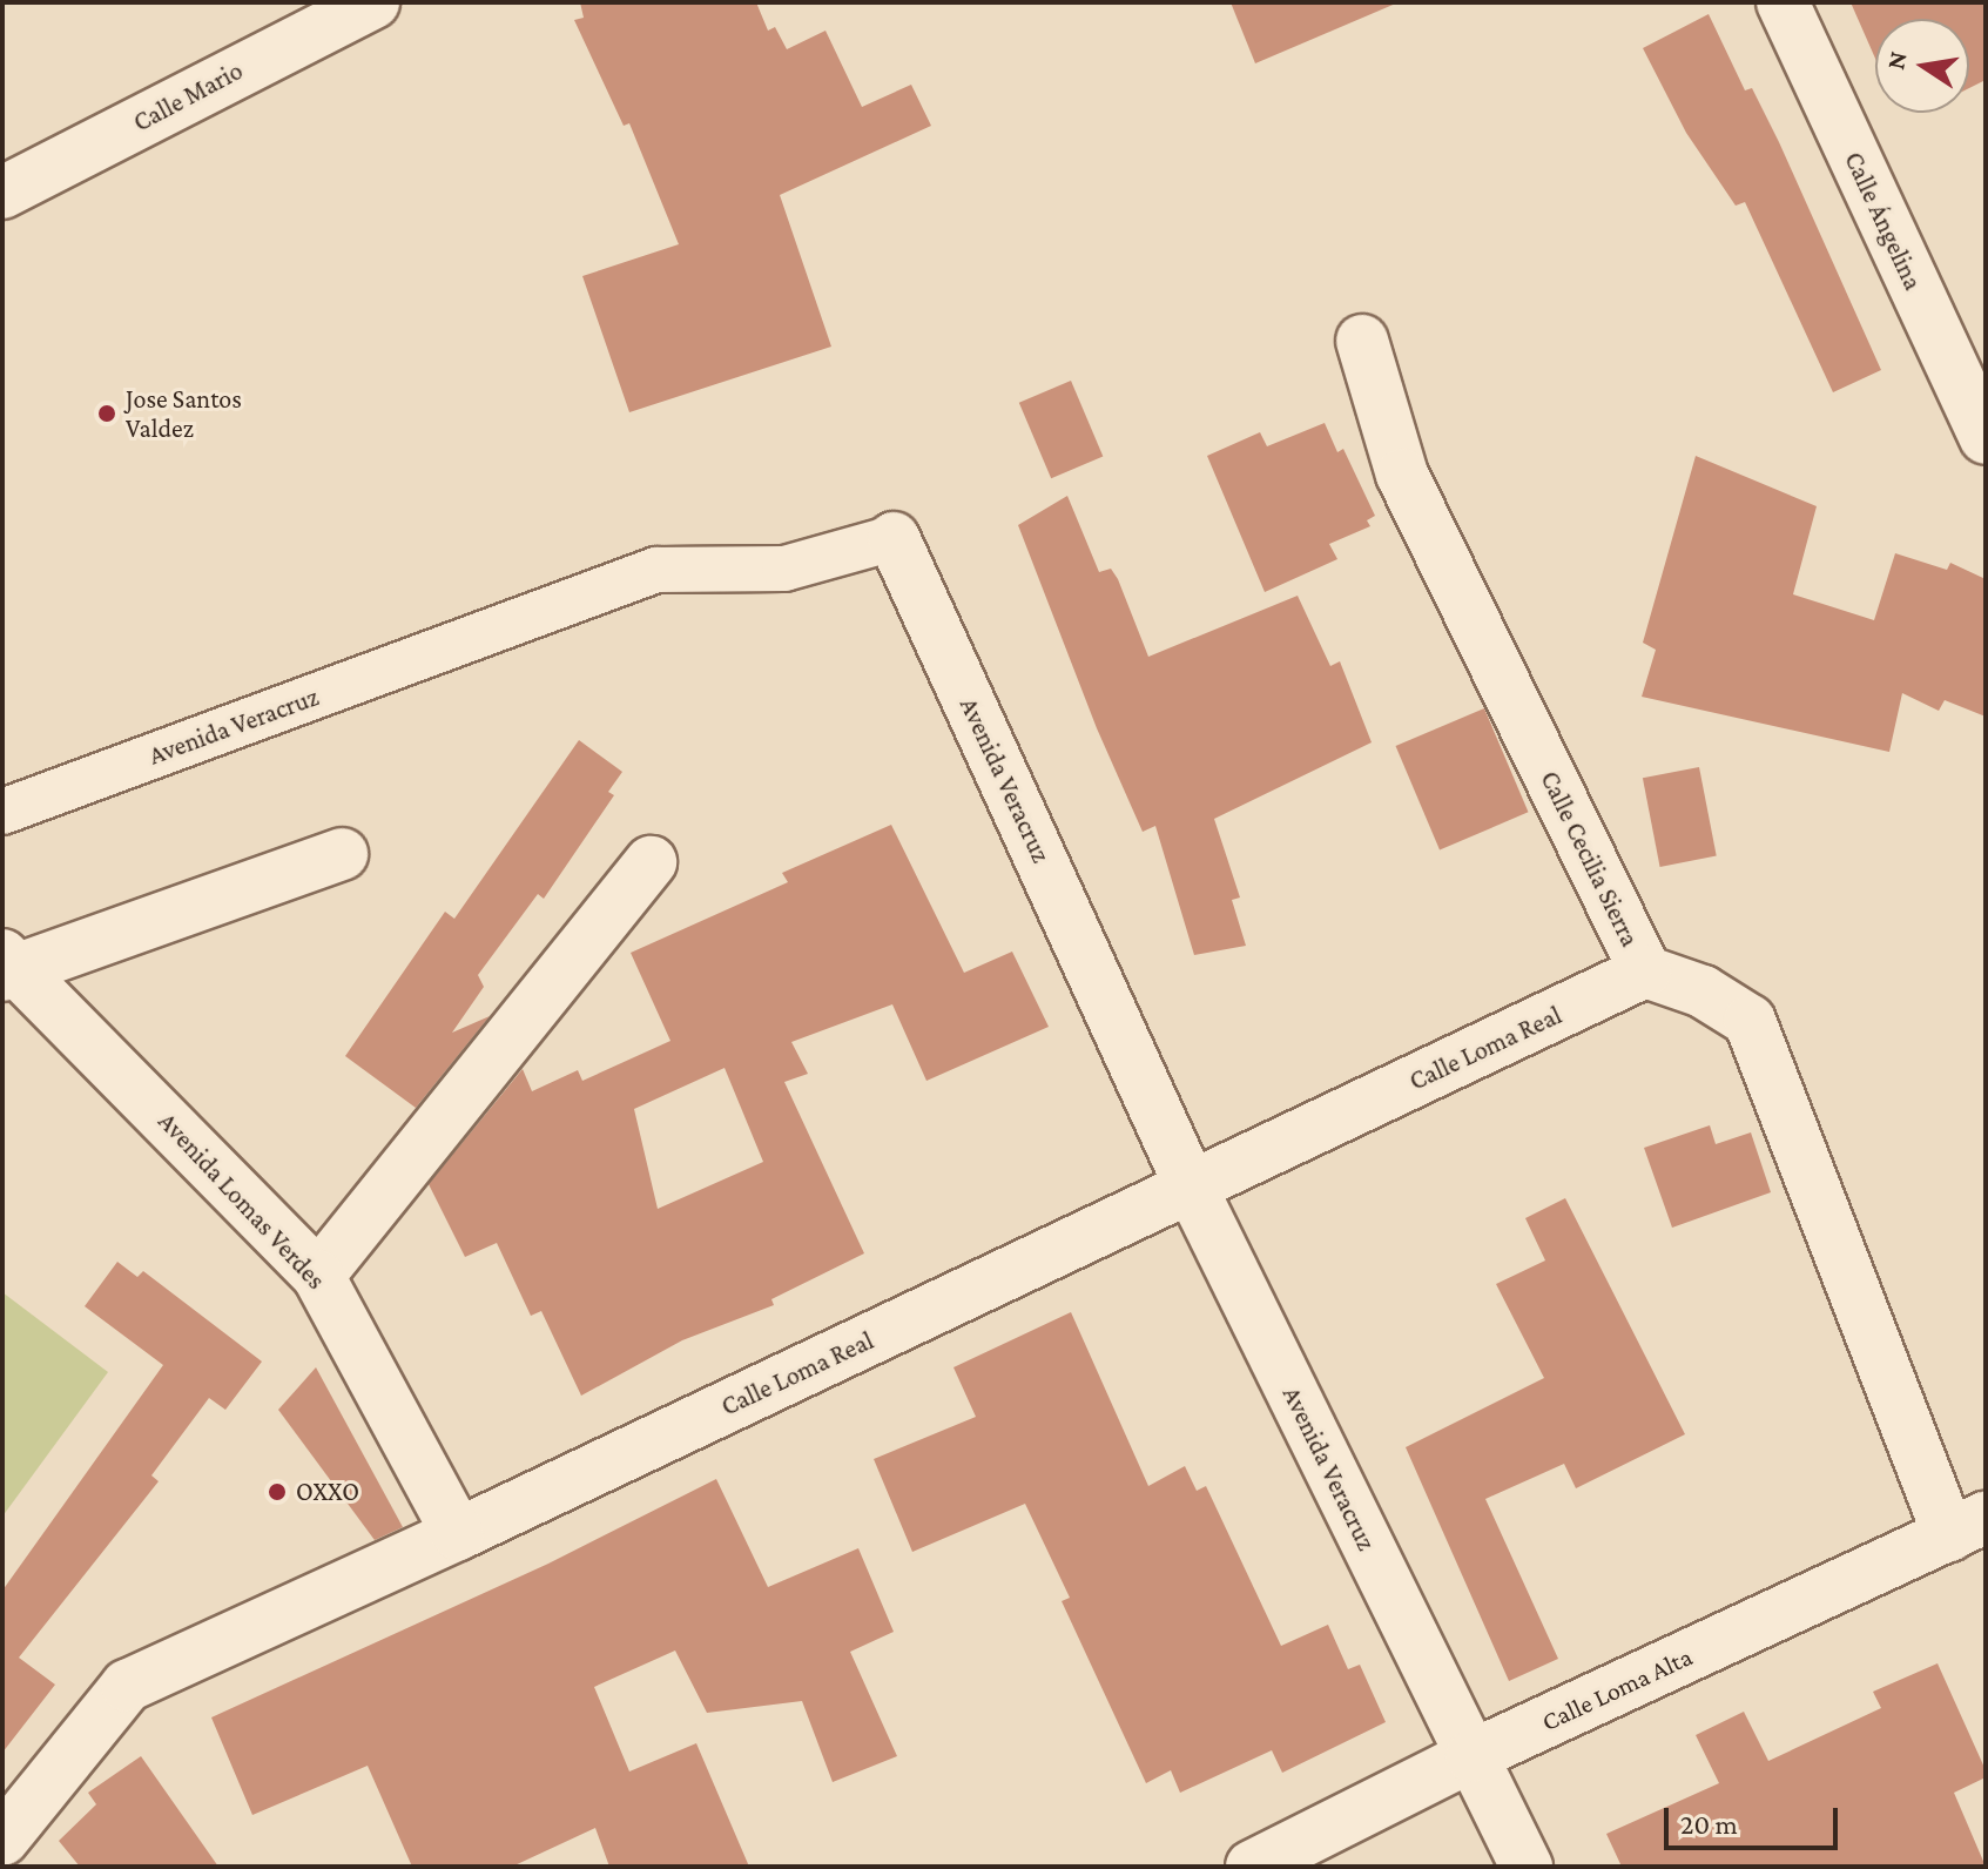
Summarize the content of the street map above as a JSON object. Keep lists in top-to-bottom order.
{
  "streets": {
    "street": [
      "Calle Mario",
      "Calle Ángelina",
      "Avenida Veracruz",
      "Calle Cecilia Sierra",
      "Calle Loma Real",
      "Avenida Lomas Verdes",
      "Calle Loma Alta"
    ]
  },
  "crossings": [
    ["Avenida Veracruz", "Calle Loma Real"],
    ["Avenida Veracruz", "Calle Loma Alta"],
    ["Calle Cecilia Sierra", "Calle Loma Real"],
    ["Calle Cecilia Sierra", "Calle Loma Alta"],
    ["Calle Loma Real", "Avenida Lomas Verdes"]
  ],
  "places": ["Jose Santos Valdez", "OXXO"],
  "scale_bar": "20 m",
  "north": "left"
}
